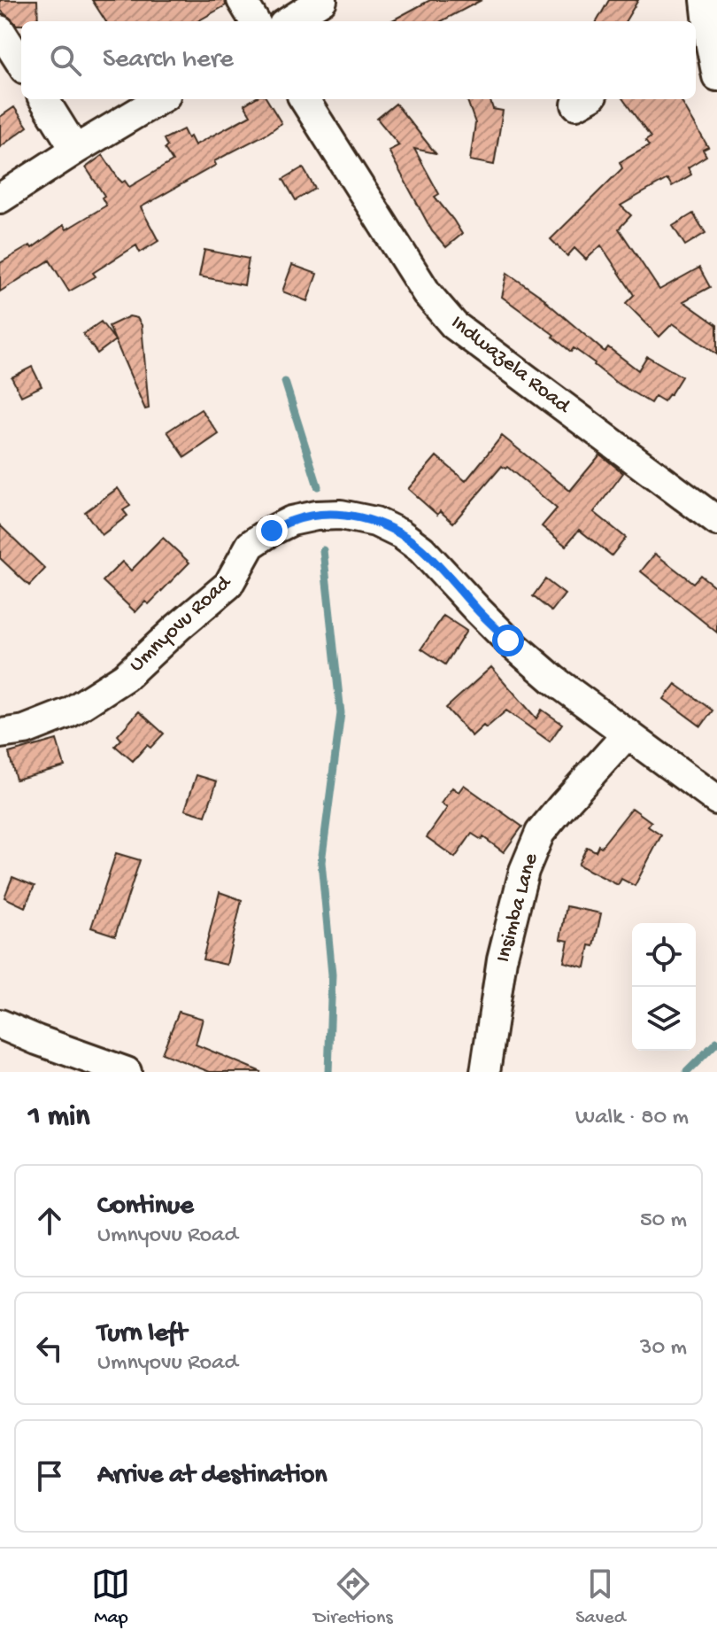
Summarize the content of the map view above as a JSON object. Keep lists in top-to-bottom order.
{
  "streets": {
    "street": ["Indwazela Road", "Umnyovu Road", "Insimba Lane"]
  },
  "crossings": [
    ["Umnyovu Road", "Insimba Lane"]
  ],
  "page": {
    "search": "Search here",
    "heading": ["1 min", "Walk · 80 m"],
    "list": [
      ["Continue", "Umnyovu Road", "50 m"],
      ["Turn left", "Umnyovu Road", "30 m"],
      "Arrive at destination"
    ],
    "nav": ["Map", "Directions", "Saved"]
  }
}
